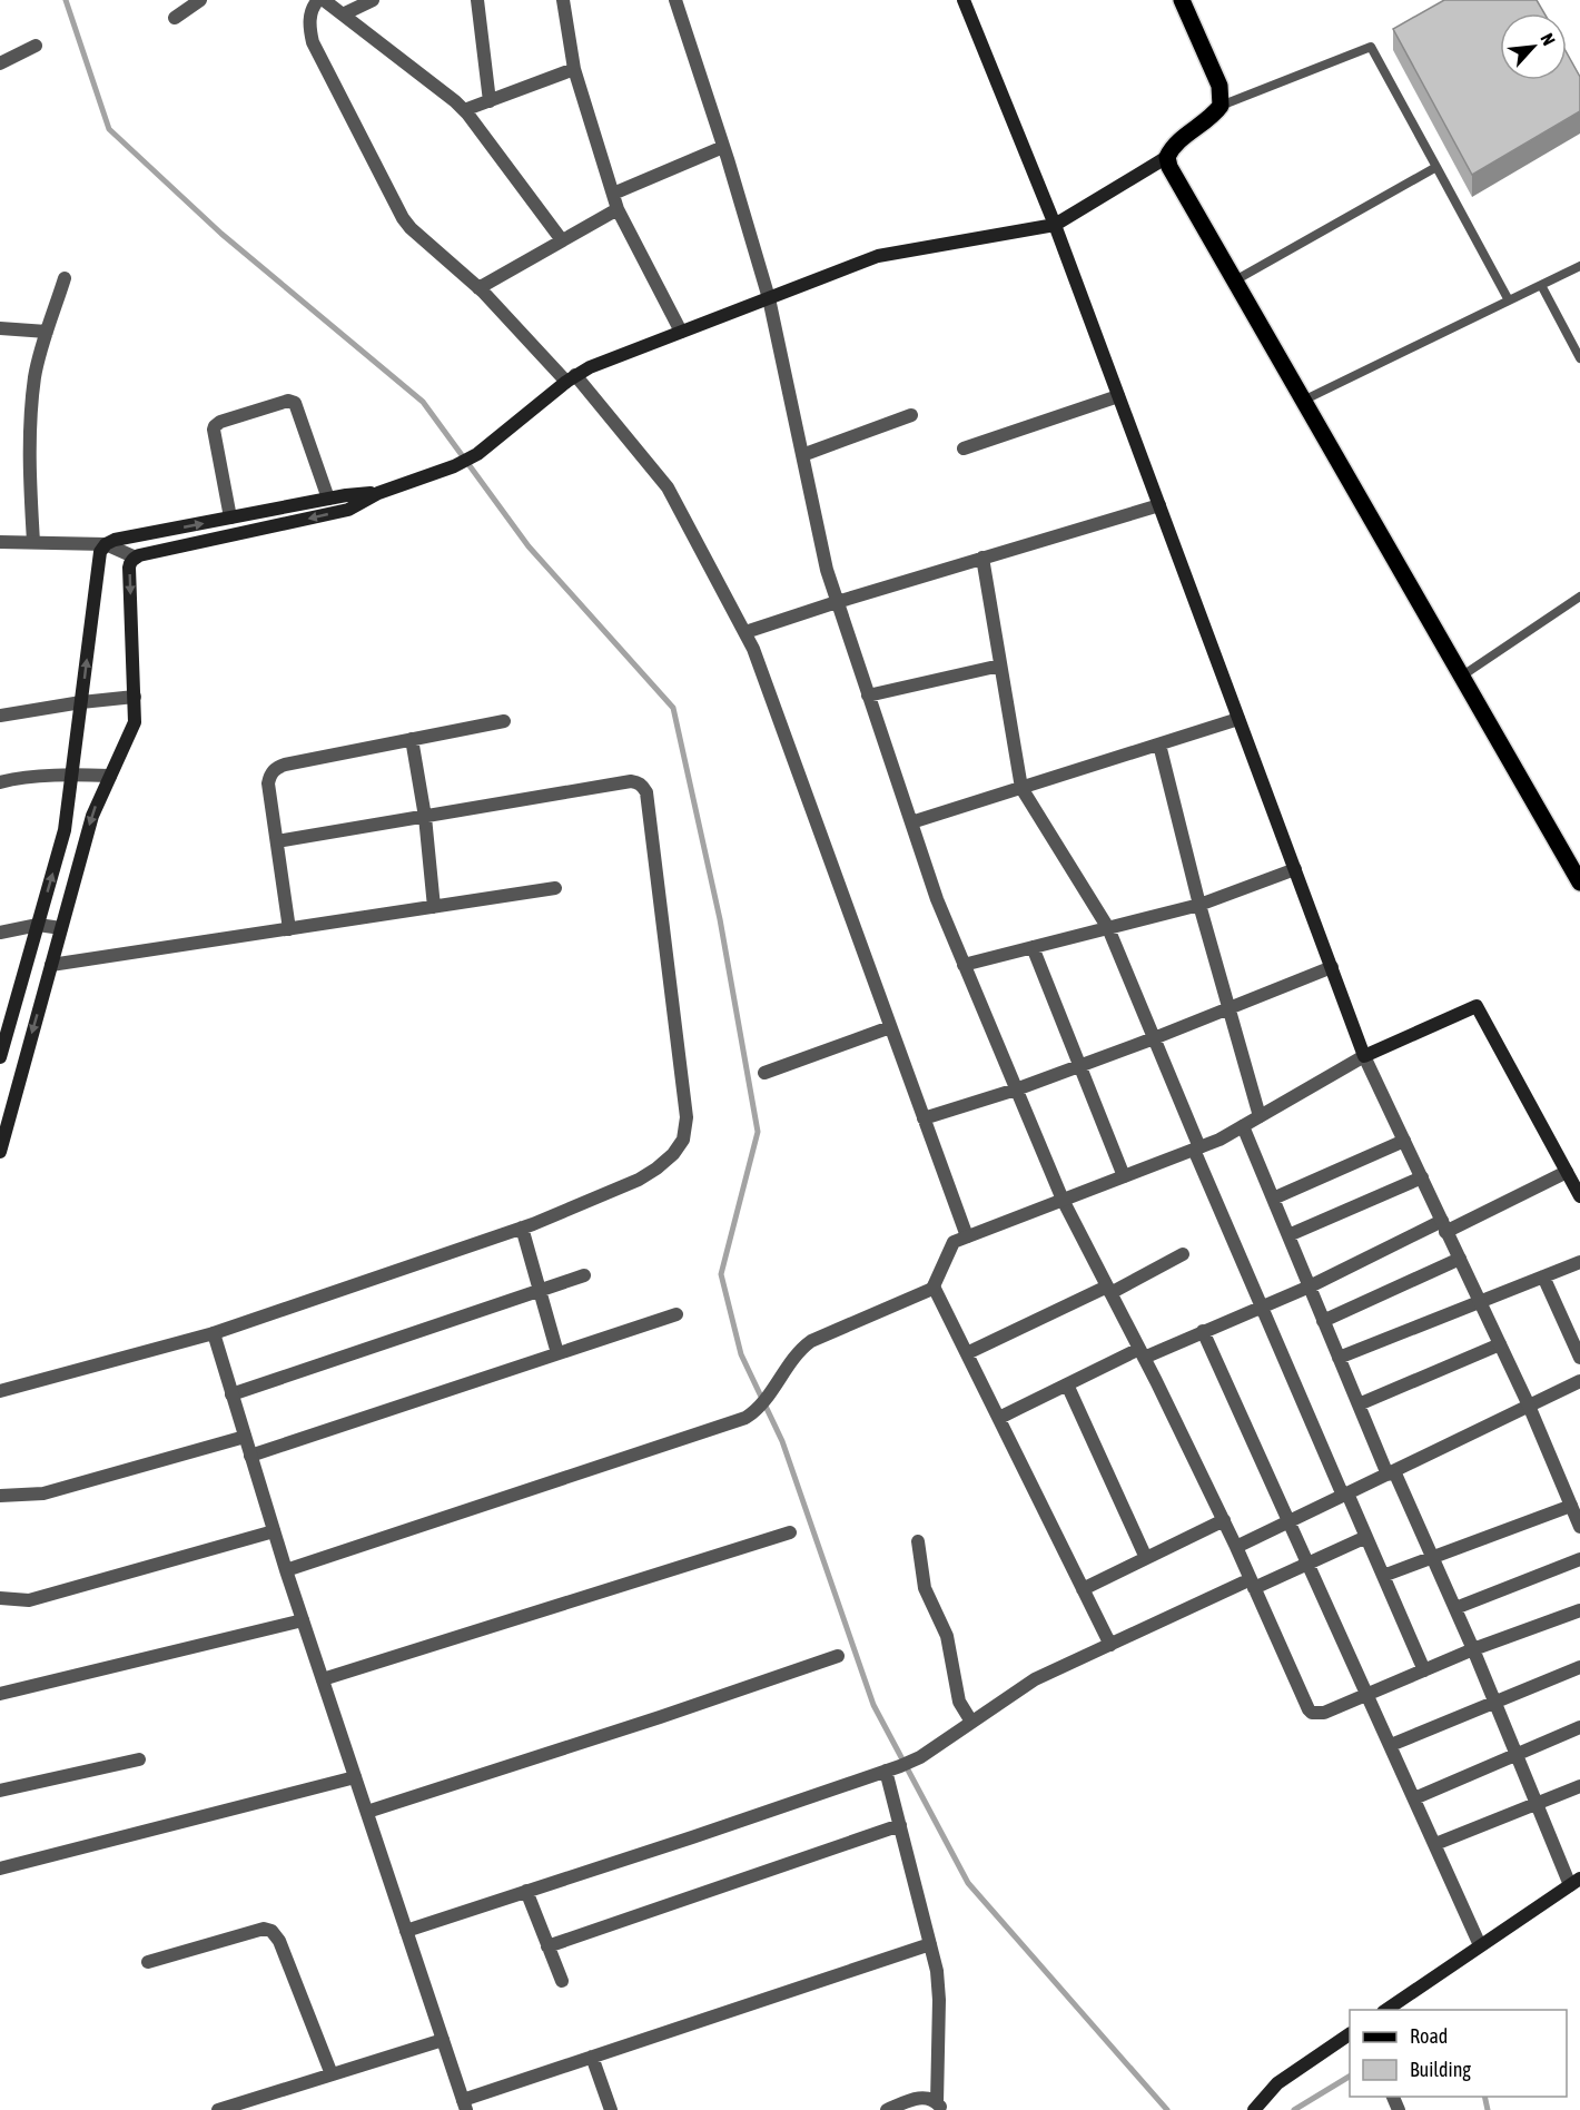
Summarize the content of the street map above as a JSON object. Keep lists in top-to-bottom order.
{
  "legend": ["Road", "Building"],
  "north": "top right"
}
